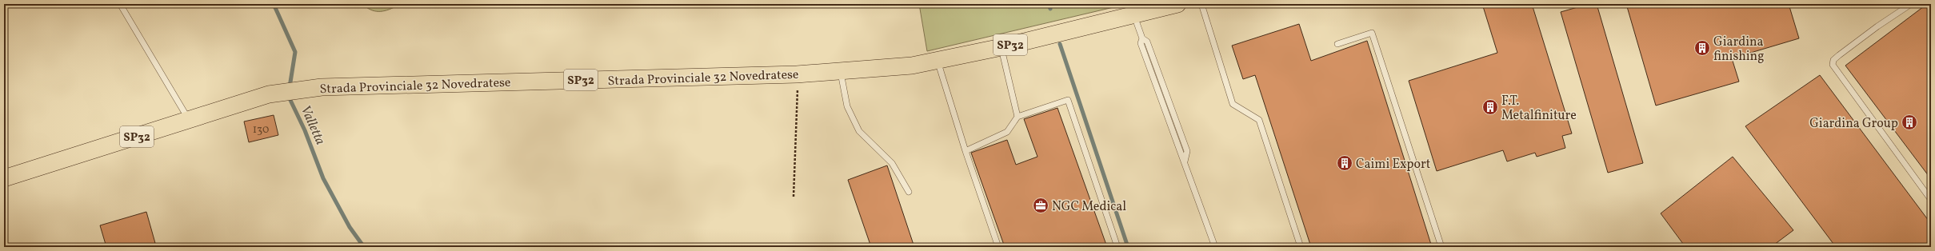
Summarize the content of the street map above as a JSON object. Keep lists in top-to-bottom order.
{
  "streets": {
    "main road": ["SP32", "Strada Provinciale 32 Novedratese"]
  },
  "crossings": [
    ["SP32", "Strada Provinciale 32 Novedratese"]
  ],
  "water": ["Valletta"],
  "places": {
    "building": [
      "Giardina finishing",
      "F.T. Metalfiniture",
      "Giardina Group",
      "Caimi Export"
    ],
    "office": ["NGC Medical"]
  },
  "house_numbers": ["130"]
}
